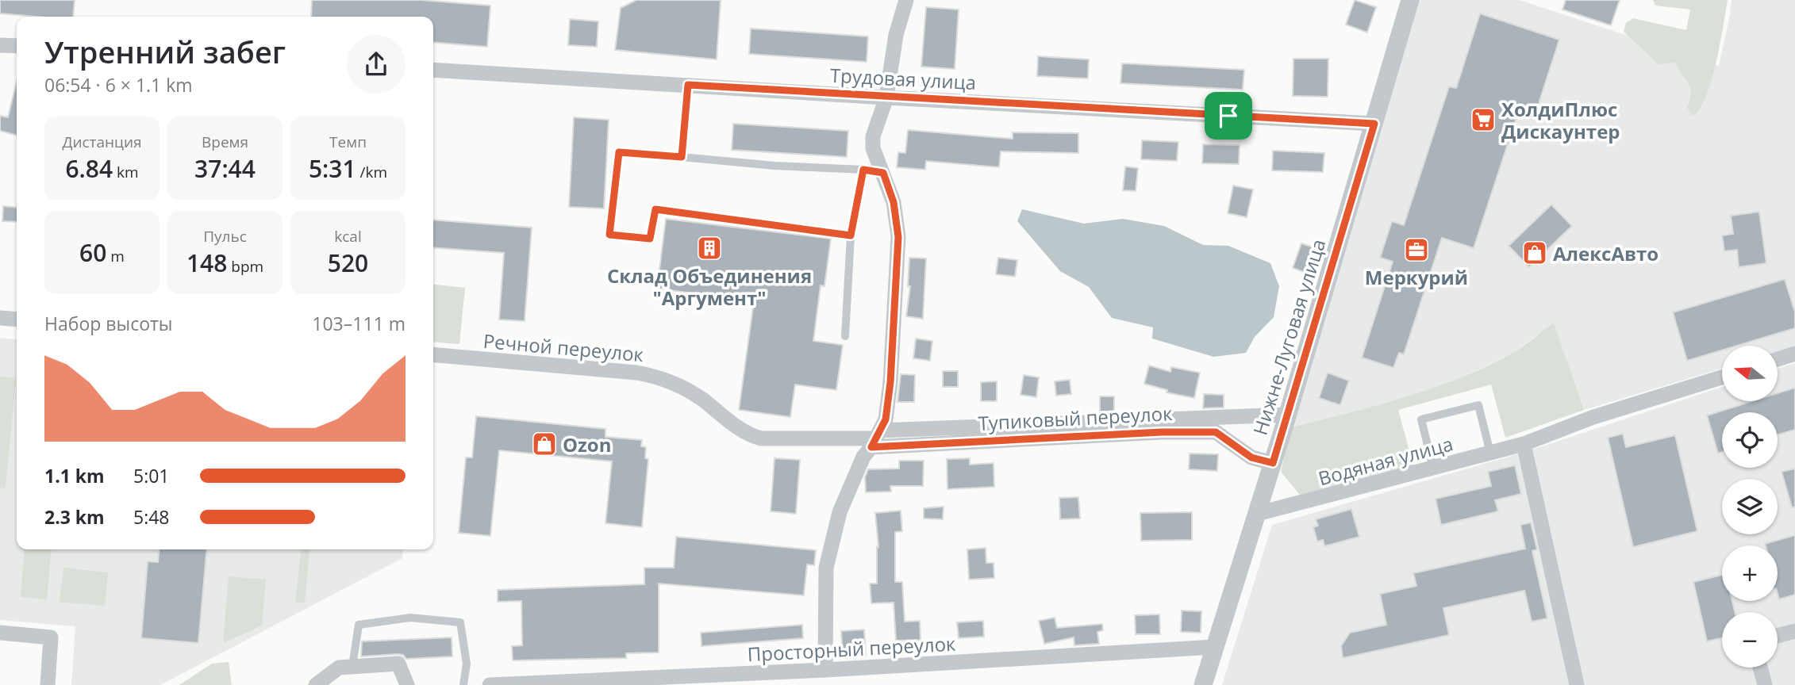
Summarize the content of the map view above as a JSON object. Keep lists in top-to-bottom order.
{
  "streets": {
    "street": [
      "Трудовая улица",
      "Нижне-Луговая улица",
      "Речной переулок",
      "Тупиковый переулок",
      "Водяная улица",
      "Просторный переулок"
    ]
  },
  "crossings": [
    ["Трудовая улица", "Нижне-Луговая улица"],
    ["Нижне-Луговая улица", "Тупиковый переулок"],
    ["Нижне-Луговая улица", "Водяная улица"],
    ["Нижне-Луговая улица", "Просторный переулок"],
    ["Речной переулок", "Тупиковый переулок"]
  ],
  "places": {
    "supermarket": ["ХолдиПлюс Дискаунтер"],
    "building": ["Склад Объединения \"Аргумент\""],
    "office": ["Меркурий"],
    "shop": ["АлексАвто", "Ozon"]
  },
  "north": "left",
  "page": {
    "heading": ["Утренний забег", "06:54 · 6 × 1.1 km"],
    "stats": [
      ["Дистанция", "6.84 km"],
      ["Время", "37:44"],
      ["Темп", "5:31 /km"],
      ["60 m"],
      ["Пульс", "148 bpm"],
      ["kcal", "520"]
    ],
    "chart": ["Набор высоты", "103–111 m"],
    "map_buttons": ["+", "−"],
    "list": [
      {
        "name": "1.1 km",
        "note": "5:01"
      },
      {
        "name": "2.3 km",
        "note": "5:48"
      }
    ]
  }
}
